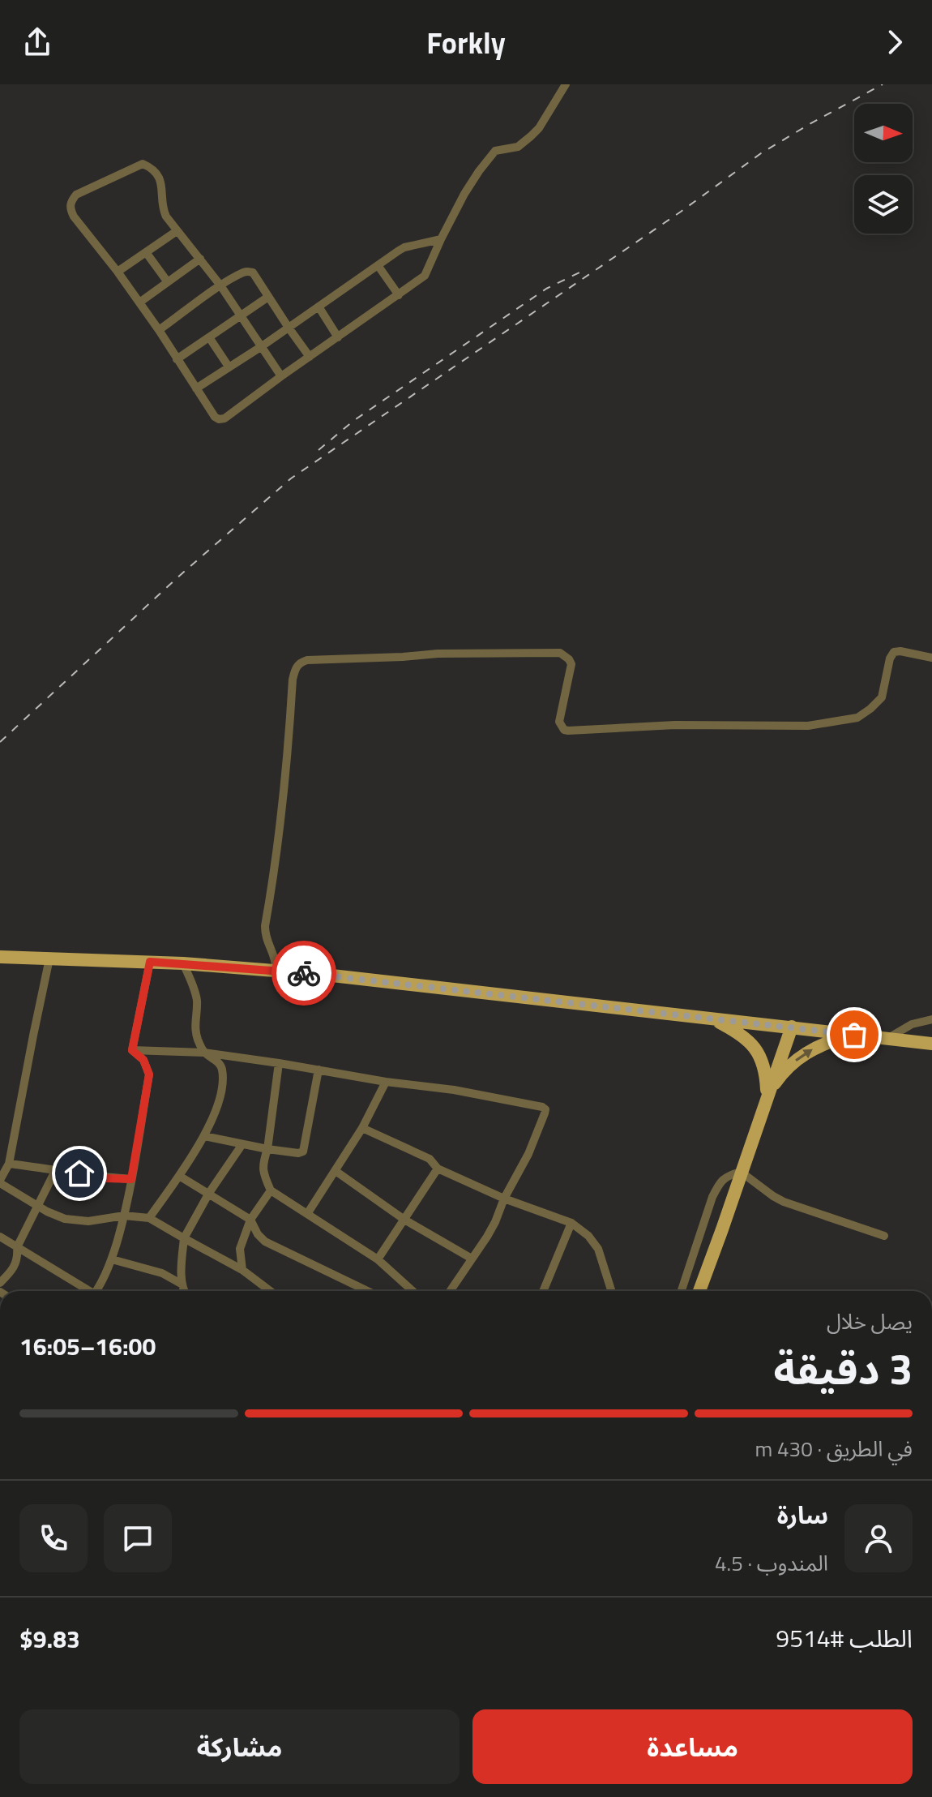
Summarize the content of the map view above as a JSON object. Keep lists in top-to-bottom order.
{
  "north": "right",
  "page": {
    "header": "Forkly",
    "heading": ["3 دقيقة", "يصل خلال", "16:00–16:05"],
    "panel": [
      "سارة",
      "المندوب · 4.5",
      "الطلب #9514",
      "$9.83"
    ],
    "bar": "في الطريق · 430 m",
    "buttons": ["مساعدة", "مشاركة"]
  }
}
